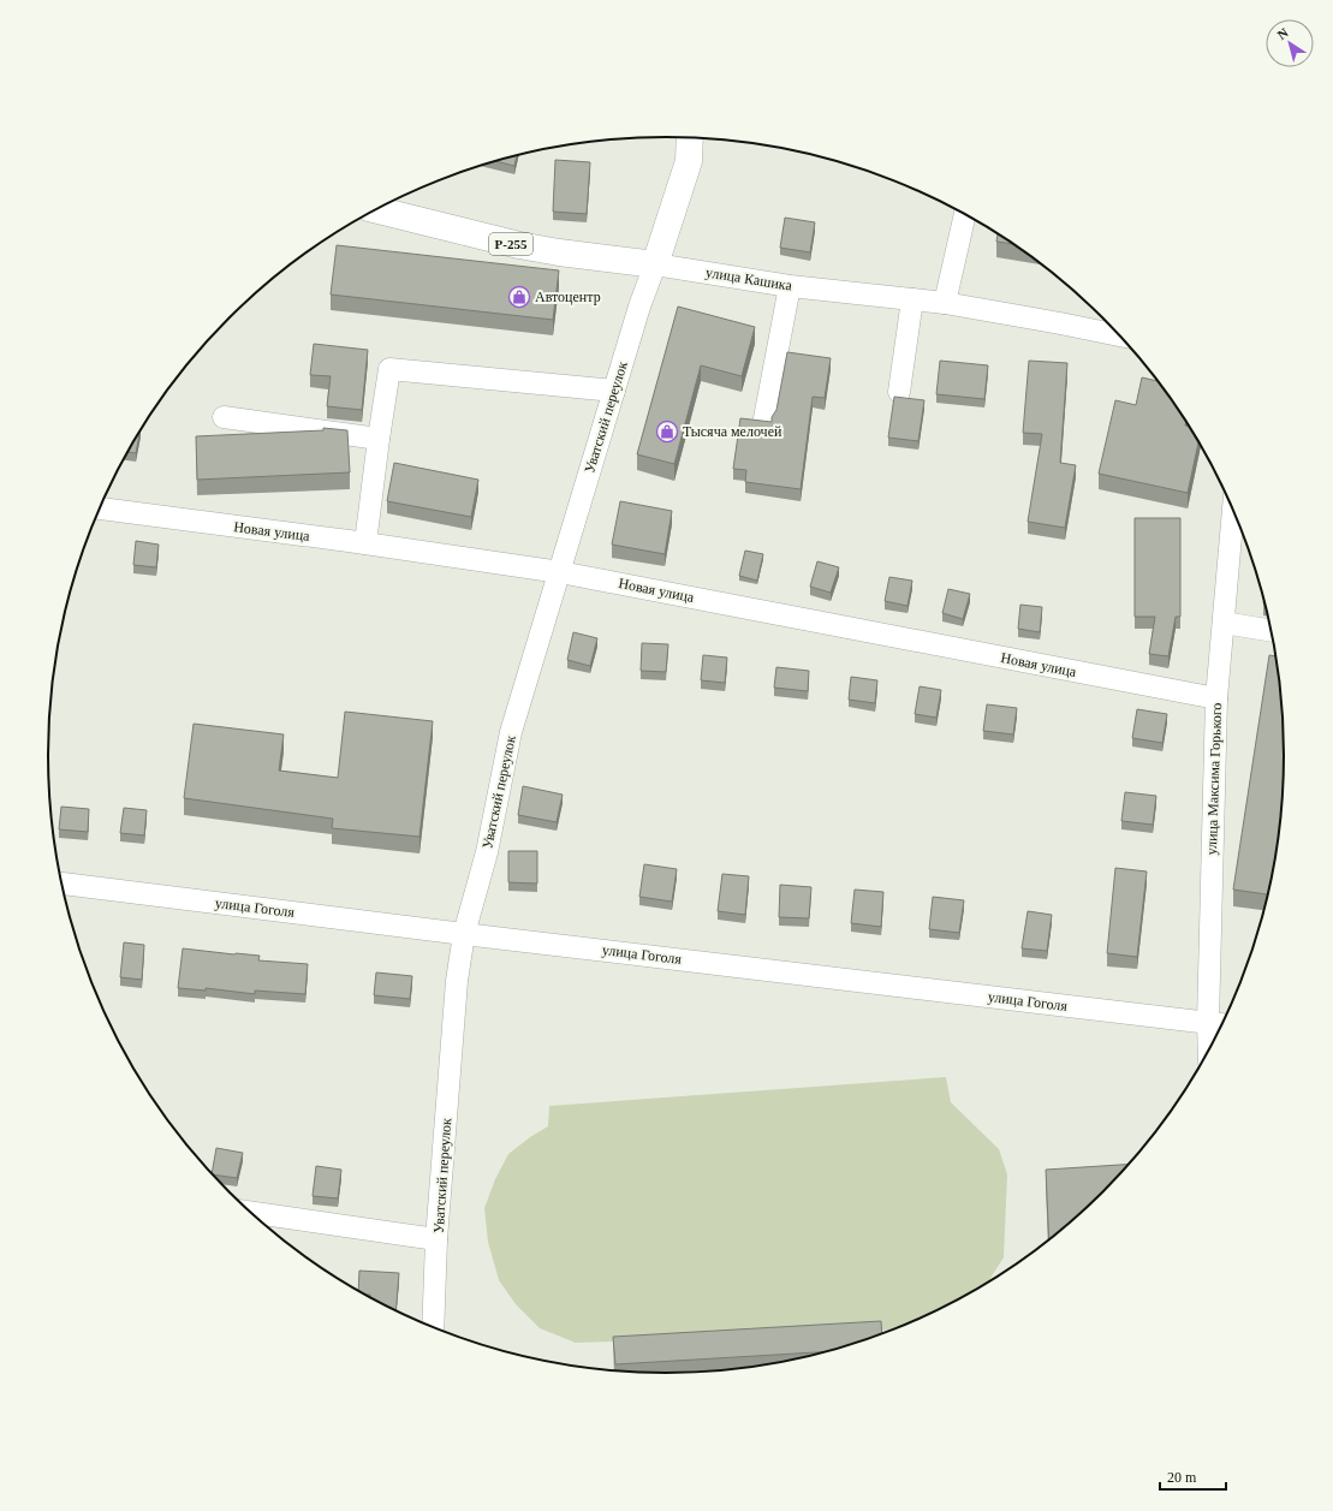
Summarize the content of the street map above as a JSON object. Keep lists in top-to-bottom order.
{
  "streets": {
    "highway": ["Р-255", "улица Кашика"],
    "street": [
      "Уватский переулок",
      "Новая улица",
      "улица Максима Горького",
      "улица Гоголя"
    ]
  },
  "crossings": [
    ["улица Кашика", "Уватский переулок"],
    ["Уватский переулок", "Новая улица"],
    ["Уватский переулок", "улица Гоголя"],
    ["Новая улица", "улица Максима Горького"],
    ["улица Максима Горького", "улица Гоголя"]
  ],
  "places": {
    "shop": ["Автоцентр", "Тысяча мелочей"]
  },
  "scale_bar": "20 m",
  "north": "top left"
}
